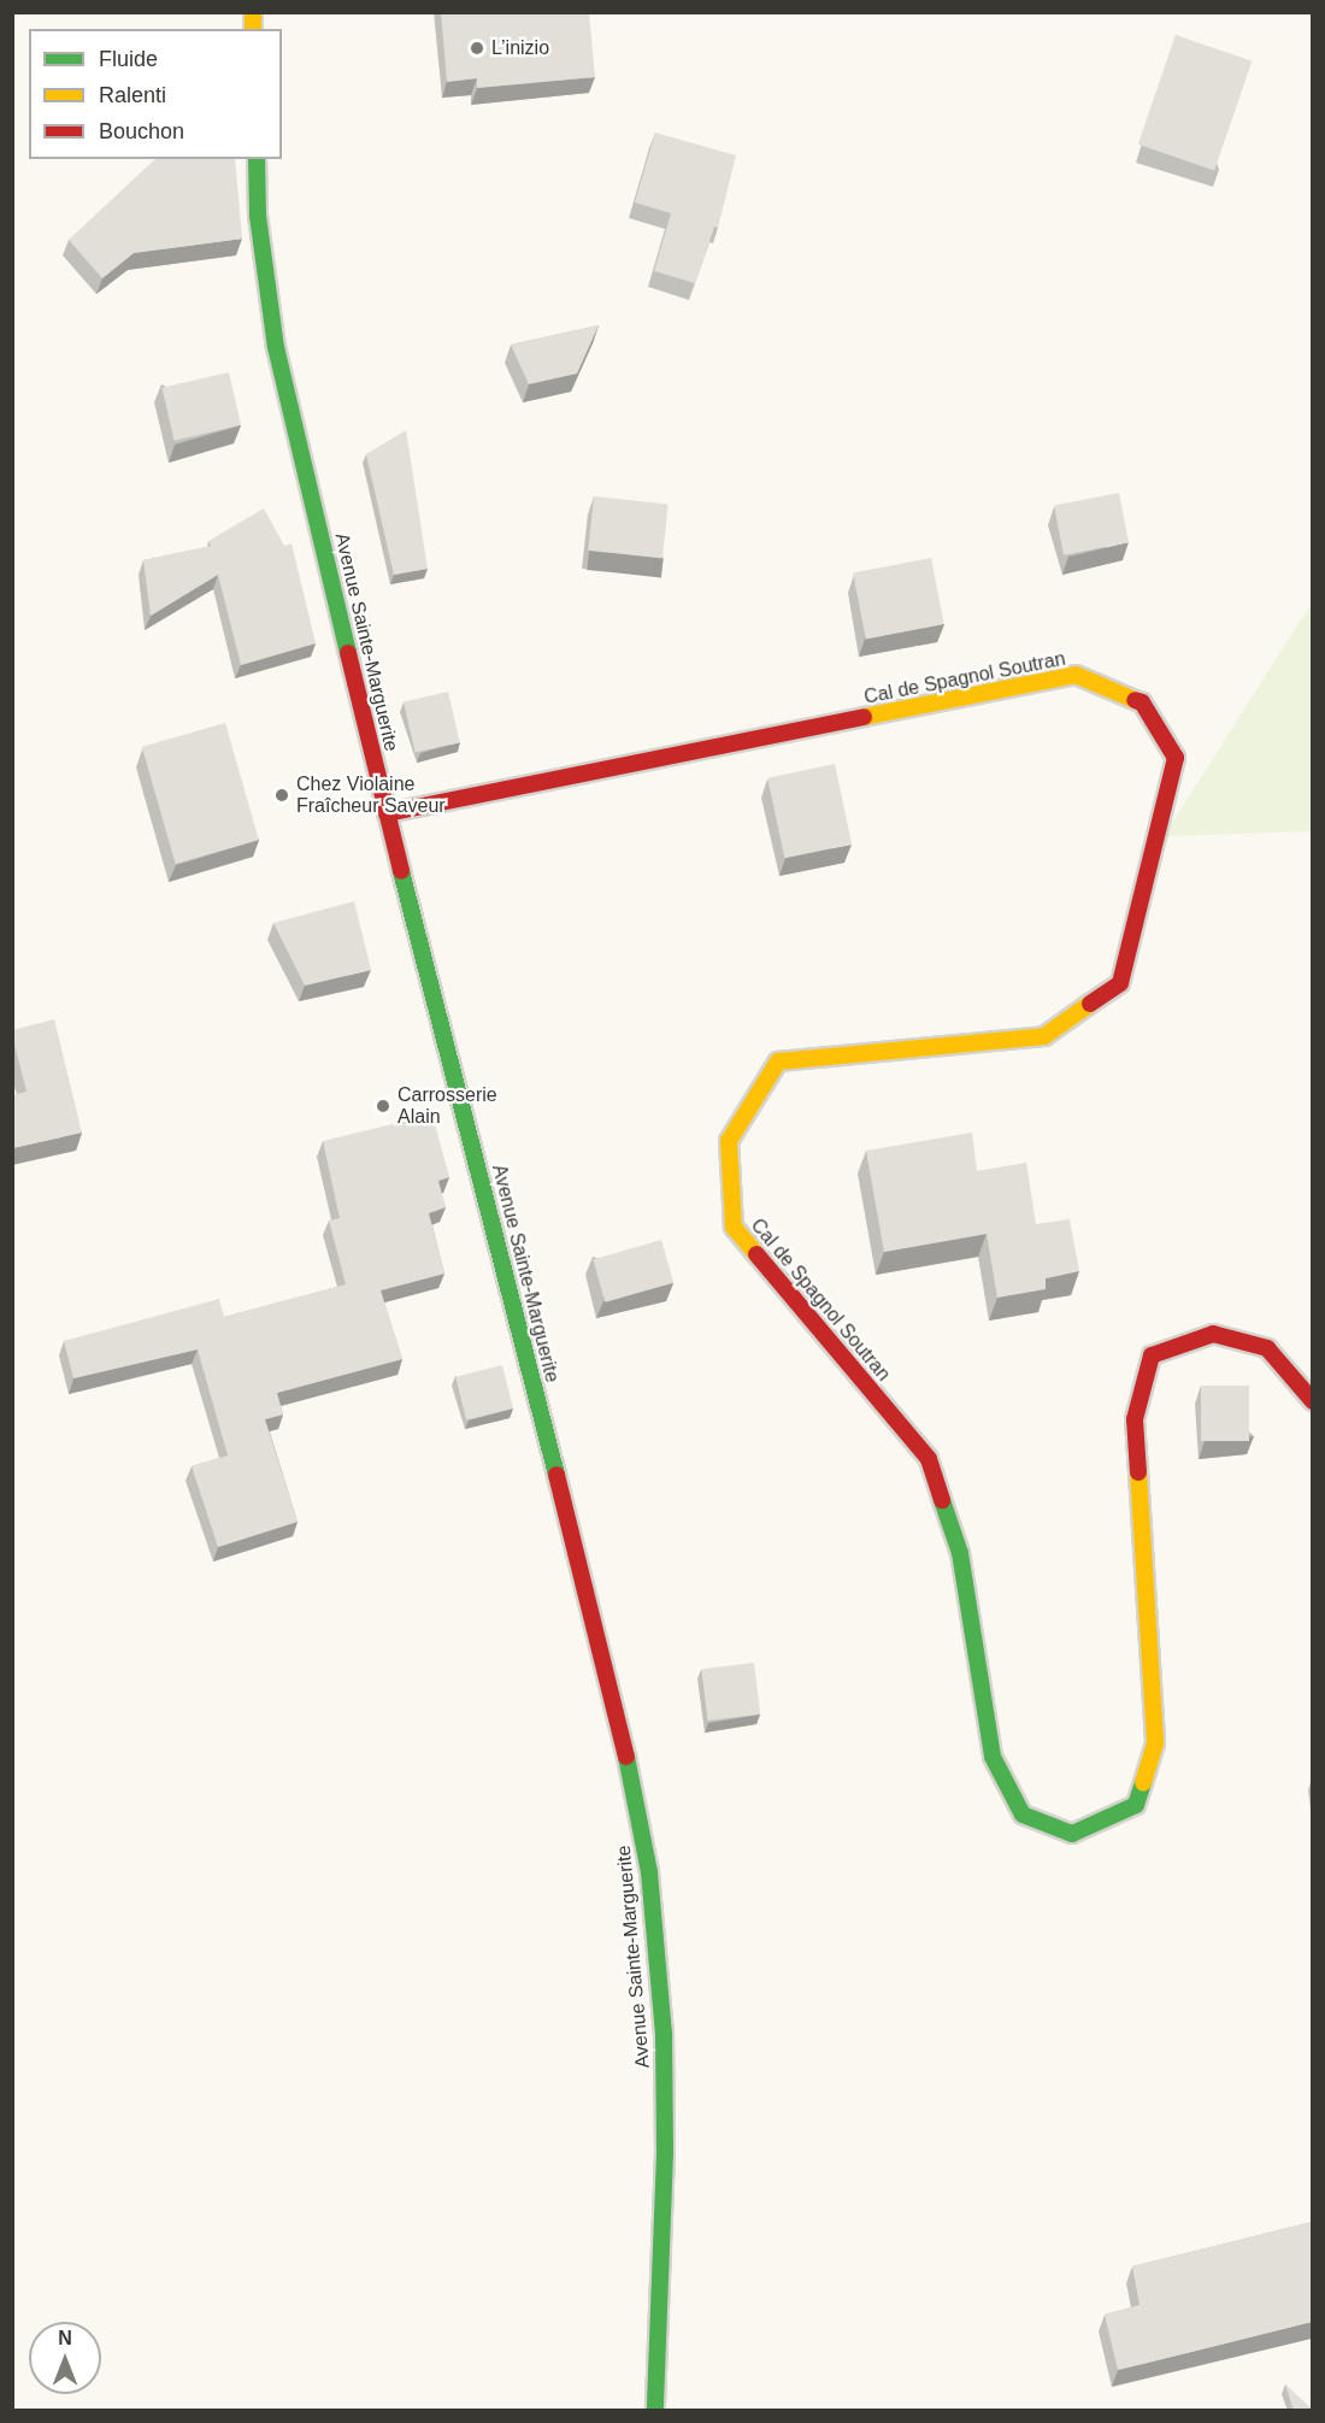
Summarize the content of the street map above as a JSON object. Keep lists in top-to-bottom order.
{
  "streets": {
    "street": ["Avenue Sainte-Marguerite", "Cal de Spagnol Soutran"]
  },
  "crossings": [
    ["Avenue Sainte-Marguerite", "Cal de Spagnol Soutran"]
  ],
  "places": ["L’inizio", "Chez Violaine Fraîcheur Saveur", "Carrosserie Alain"],
  "legend": ["Fluide", "Ralenti", "Bouchon"],
  "north": "top"
}
